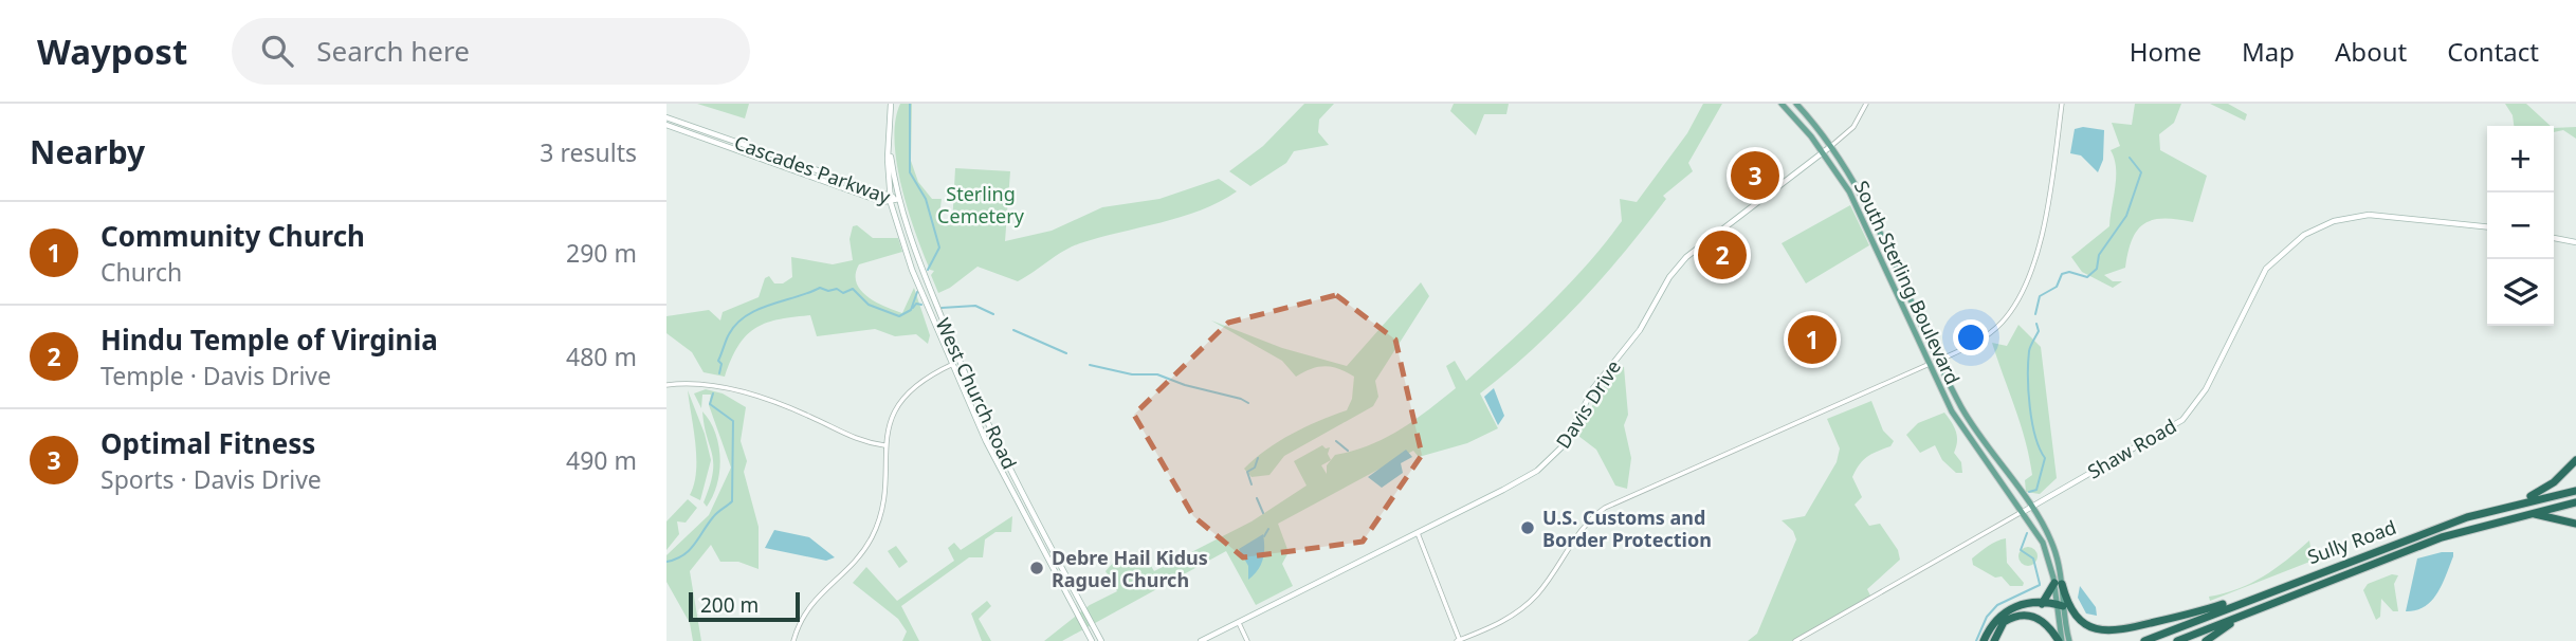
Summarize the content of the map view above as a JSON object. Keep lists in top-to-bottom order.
{
  "streets": {
    "highway": ["Sully Road"],
    "main road": [
      "Cascades Parkway",
      "South Sterling Boulevard",
      "West Church Road",
      "Davis Drive",
      "Shaw Road"
    ]
  },
  "crossings": [
    ["Cascades Parkway", "West Church Road"],
    ["South Sterling Boulevard", "Davis Drive"],
    ["South Sterling Boulevard", "Shaw Road"]
  ],
  "parks": ["Sterling Cemetery"],
  "places": ["U.S. Customs and Border Protection", "Debre Hail Kidus Raguel Church"],
  "scale_bar": "200 m",
  "page": {
    "header": "Waypost",
    "search": "Search here",
    "nav": [
      "Home",
      "Map",
      "About",
      "Contact"
    ],
    "heading": ["Nearby", "3 results"],
    "map_buttons": ["+", "−"],
    "pins": ["3", "2", "1"],
    "list": [
      {
        "mark": "1",
        "name": "Community Church",
        "note": "Church",
        "value": "290 m"
      },
      {
        "mark": "2",
        "name": "Hindu Temple of Virginia",
        "note": "Temple · Davis Drive",
        "value": "480 m"
      },
      {
        "mark": "3",
        "name": "Optimal Fitness",
        "note": "Sports · Davis Drive",
        "value": "490 m"
      }
    ],
    "scale": "200 m"
  }
}
